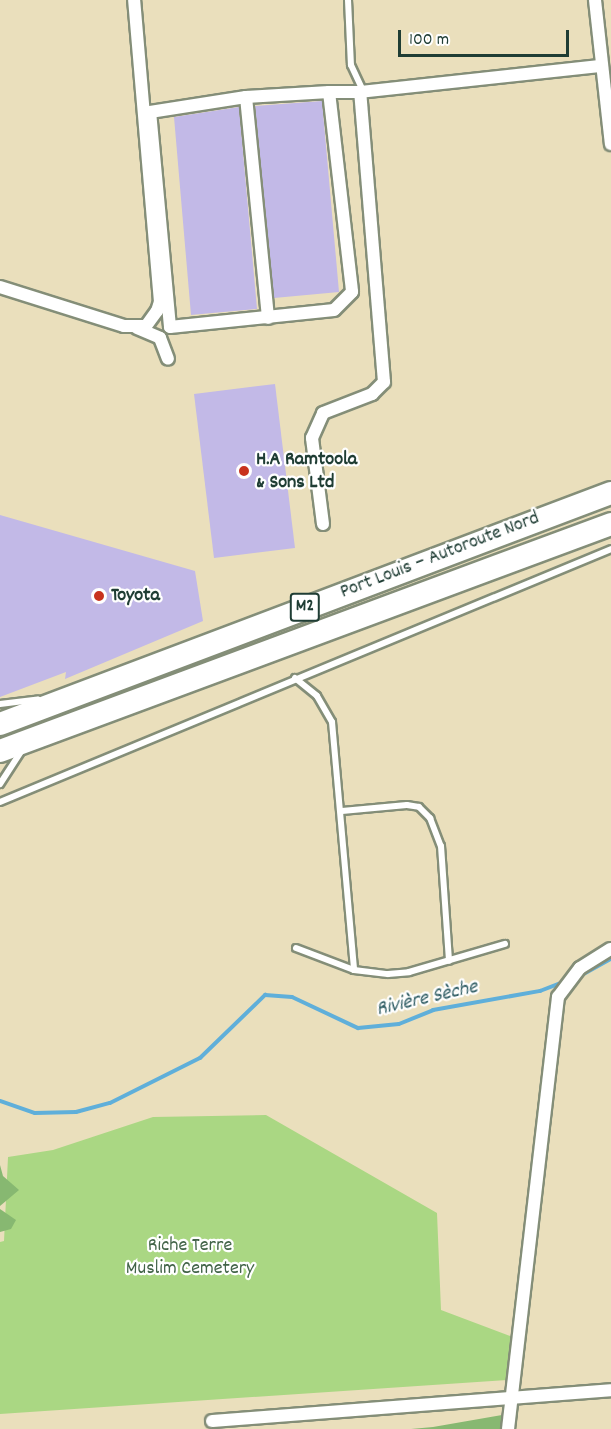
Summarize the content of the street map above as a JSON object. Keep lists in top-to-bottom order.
{
  "streets": {
    "highway": ["Port Louis – Autoroute Nord", "M2"]
  },
  "water": ["Rivière Sèche"],
  "parks": ["Riche Terre Muslim Cemetery"],
  "places": ["H.A Ramtoola & Sons Ltd", "Toyota"],
  "scale_bar": "100 m"
}
